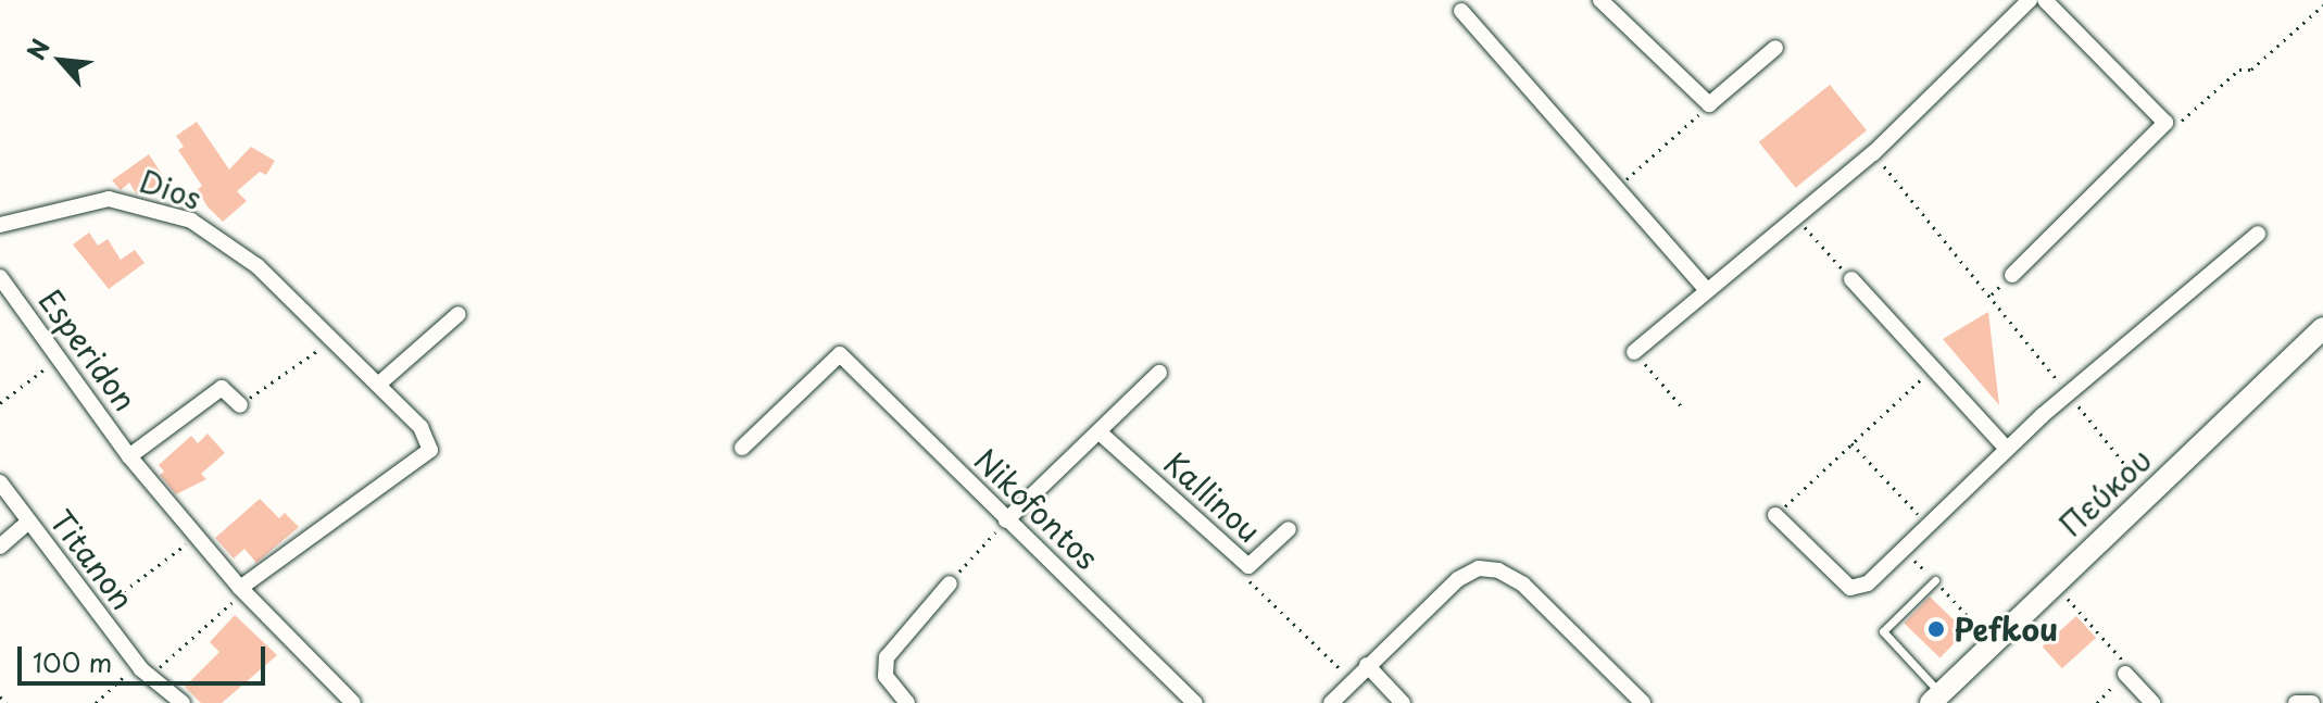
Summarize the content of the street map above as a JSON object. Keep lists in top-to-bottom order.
{
  "streets": {
    "main road": ["Πεύκου"],
    "street": [
      "Dios",
      "Esperidon",
      "Kallinou",
      "Nikofontos",
      "Titanon"
    ]
  },
  "crossings": [
    ["Dios", "Esperidon"]
  ],
  "places": ["Pefkou"],
  "scale_bar": "100 m",
  "north": "top left"
}
